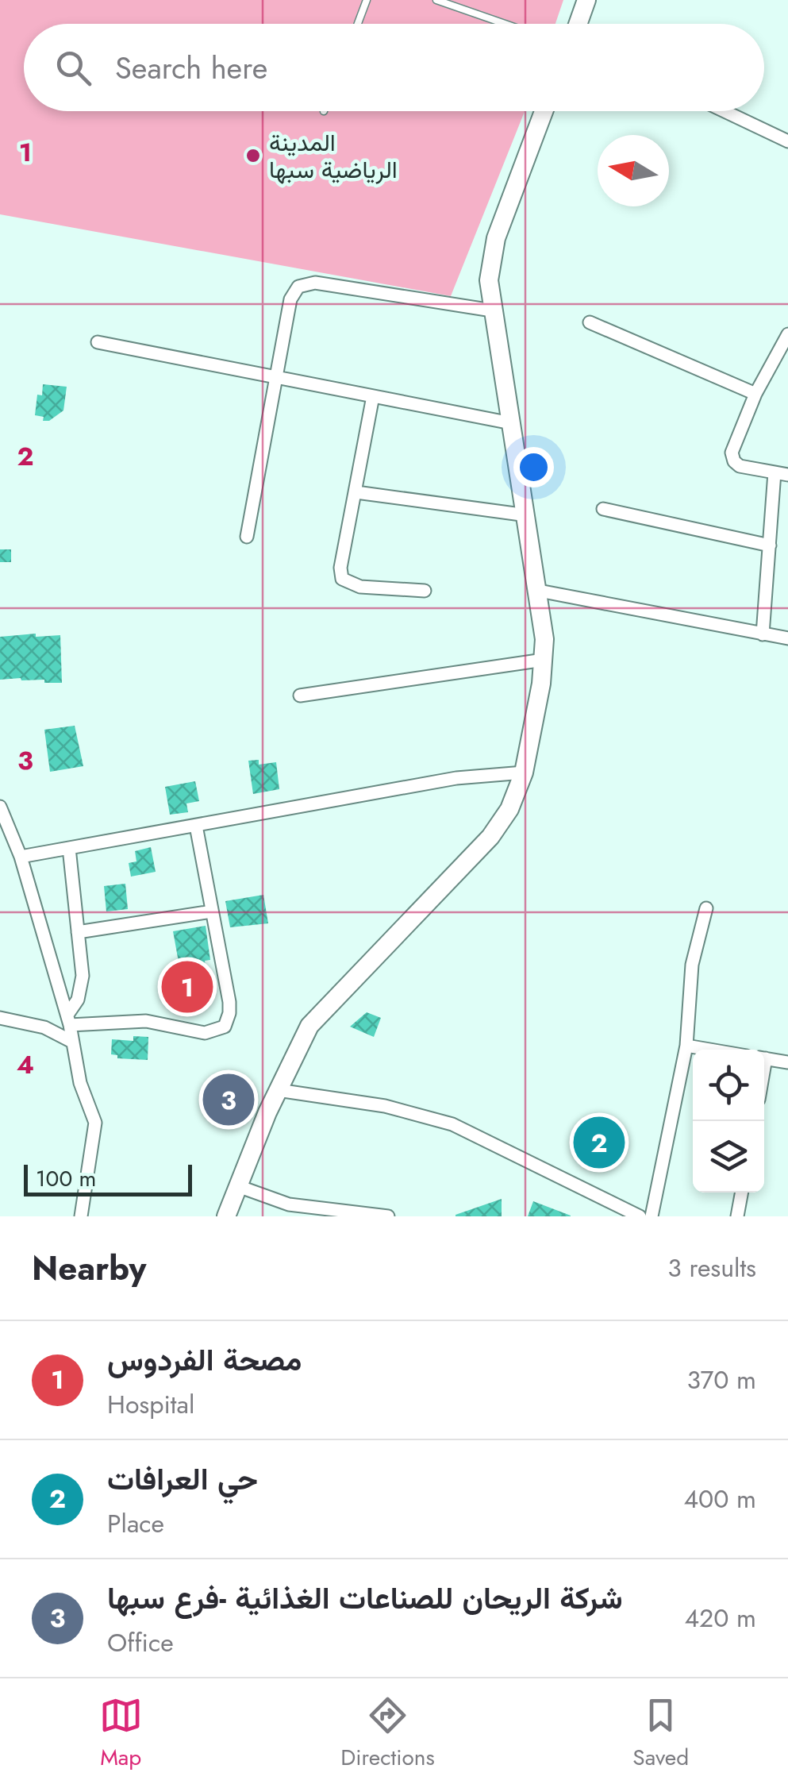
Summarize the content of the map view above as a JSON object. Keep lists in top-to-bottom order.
{
  "places": ["المدينة الرياضية سبها"],
  "scale_bar": "100 m",
  "north": "left",
  "page": {
    "search": "Search here",
    "pins": ["1", "3", "2"],
    "scale": "100 m",
    "heading": ["Nearby", "3 results"],
    "list": [
      {
        "mark": "1",
        "name": "مصحة الفردوس",
        "note": "Hospital",
        "value": "370 m"
      },
      {
        "mark": "2",
        "name": "حي العرافات",
        "note": "Place",
        "value": "400 m"
      },
      {
        "mark": "3",
        "name": "شركة الريحان للصناعات الغذائية -فرع سبها",
        "note": "Office",
        "value": "420 m"
      }
    ],
    "nav": ["Map", "Directions", "Saved"]
  },
  "grid": {
    "rows": [
      "1",
      "2",
      "3",
      "4"
    ]
  }
}
